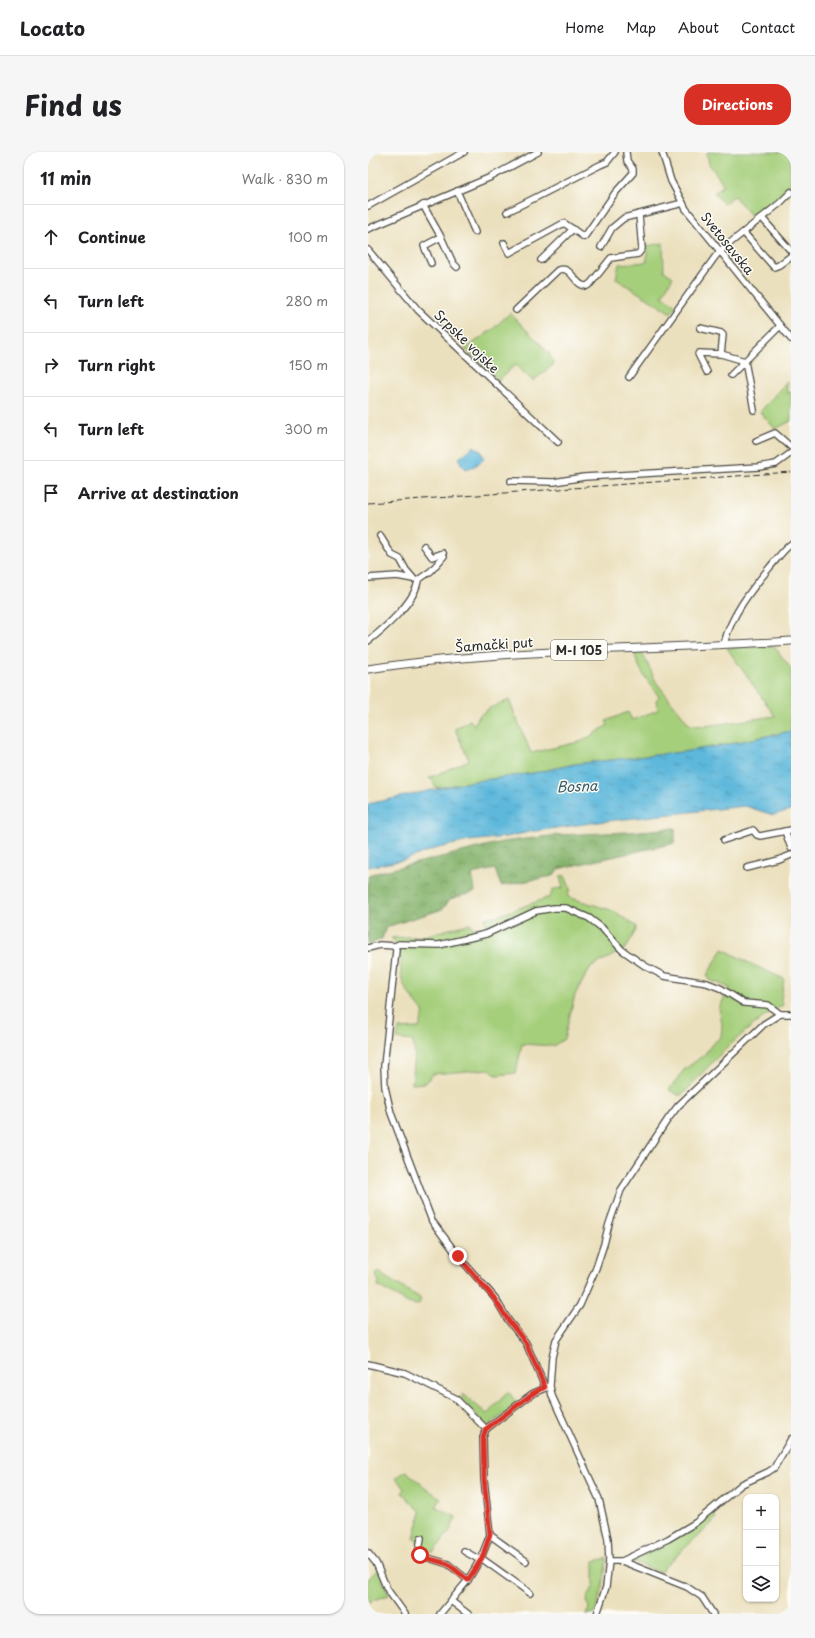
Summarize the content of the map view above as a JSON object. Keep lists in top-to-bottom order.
{
  "streets": {
    "main road": ["Šamački put", "M-I 105"],
    "street": ["Svetosavska", "Srpske vojske"]
  },
  "water": ["Bosna"],
  "page": {
    "header": "Locato",
    "nav": [
      "Home",
      "Map",
      "About",
      "Contact"
    ],
    "title": "Find us",
    "buttons": "Directions",
    "heading": ["11 min", "Walk · 830 m"],
    "list": [
      ["Continue", "100 m"],
      ["Turn left", "280 m"],
      ["Turn right", "150 m"],
      ["Turn left", "300 m"],
      "Arrive at destination"
    ],
    "map_buttons": ["+", "−"]
  }
}
